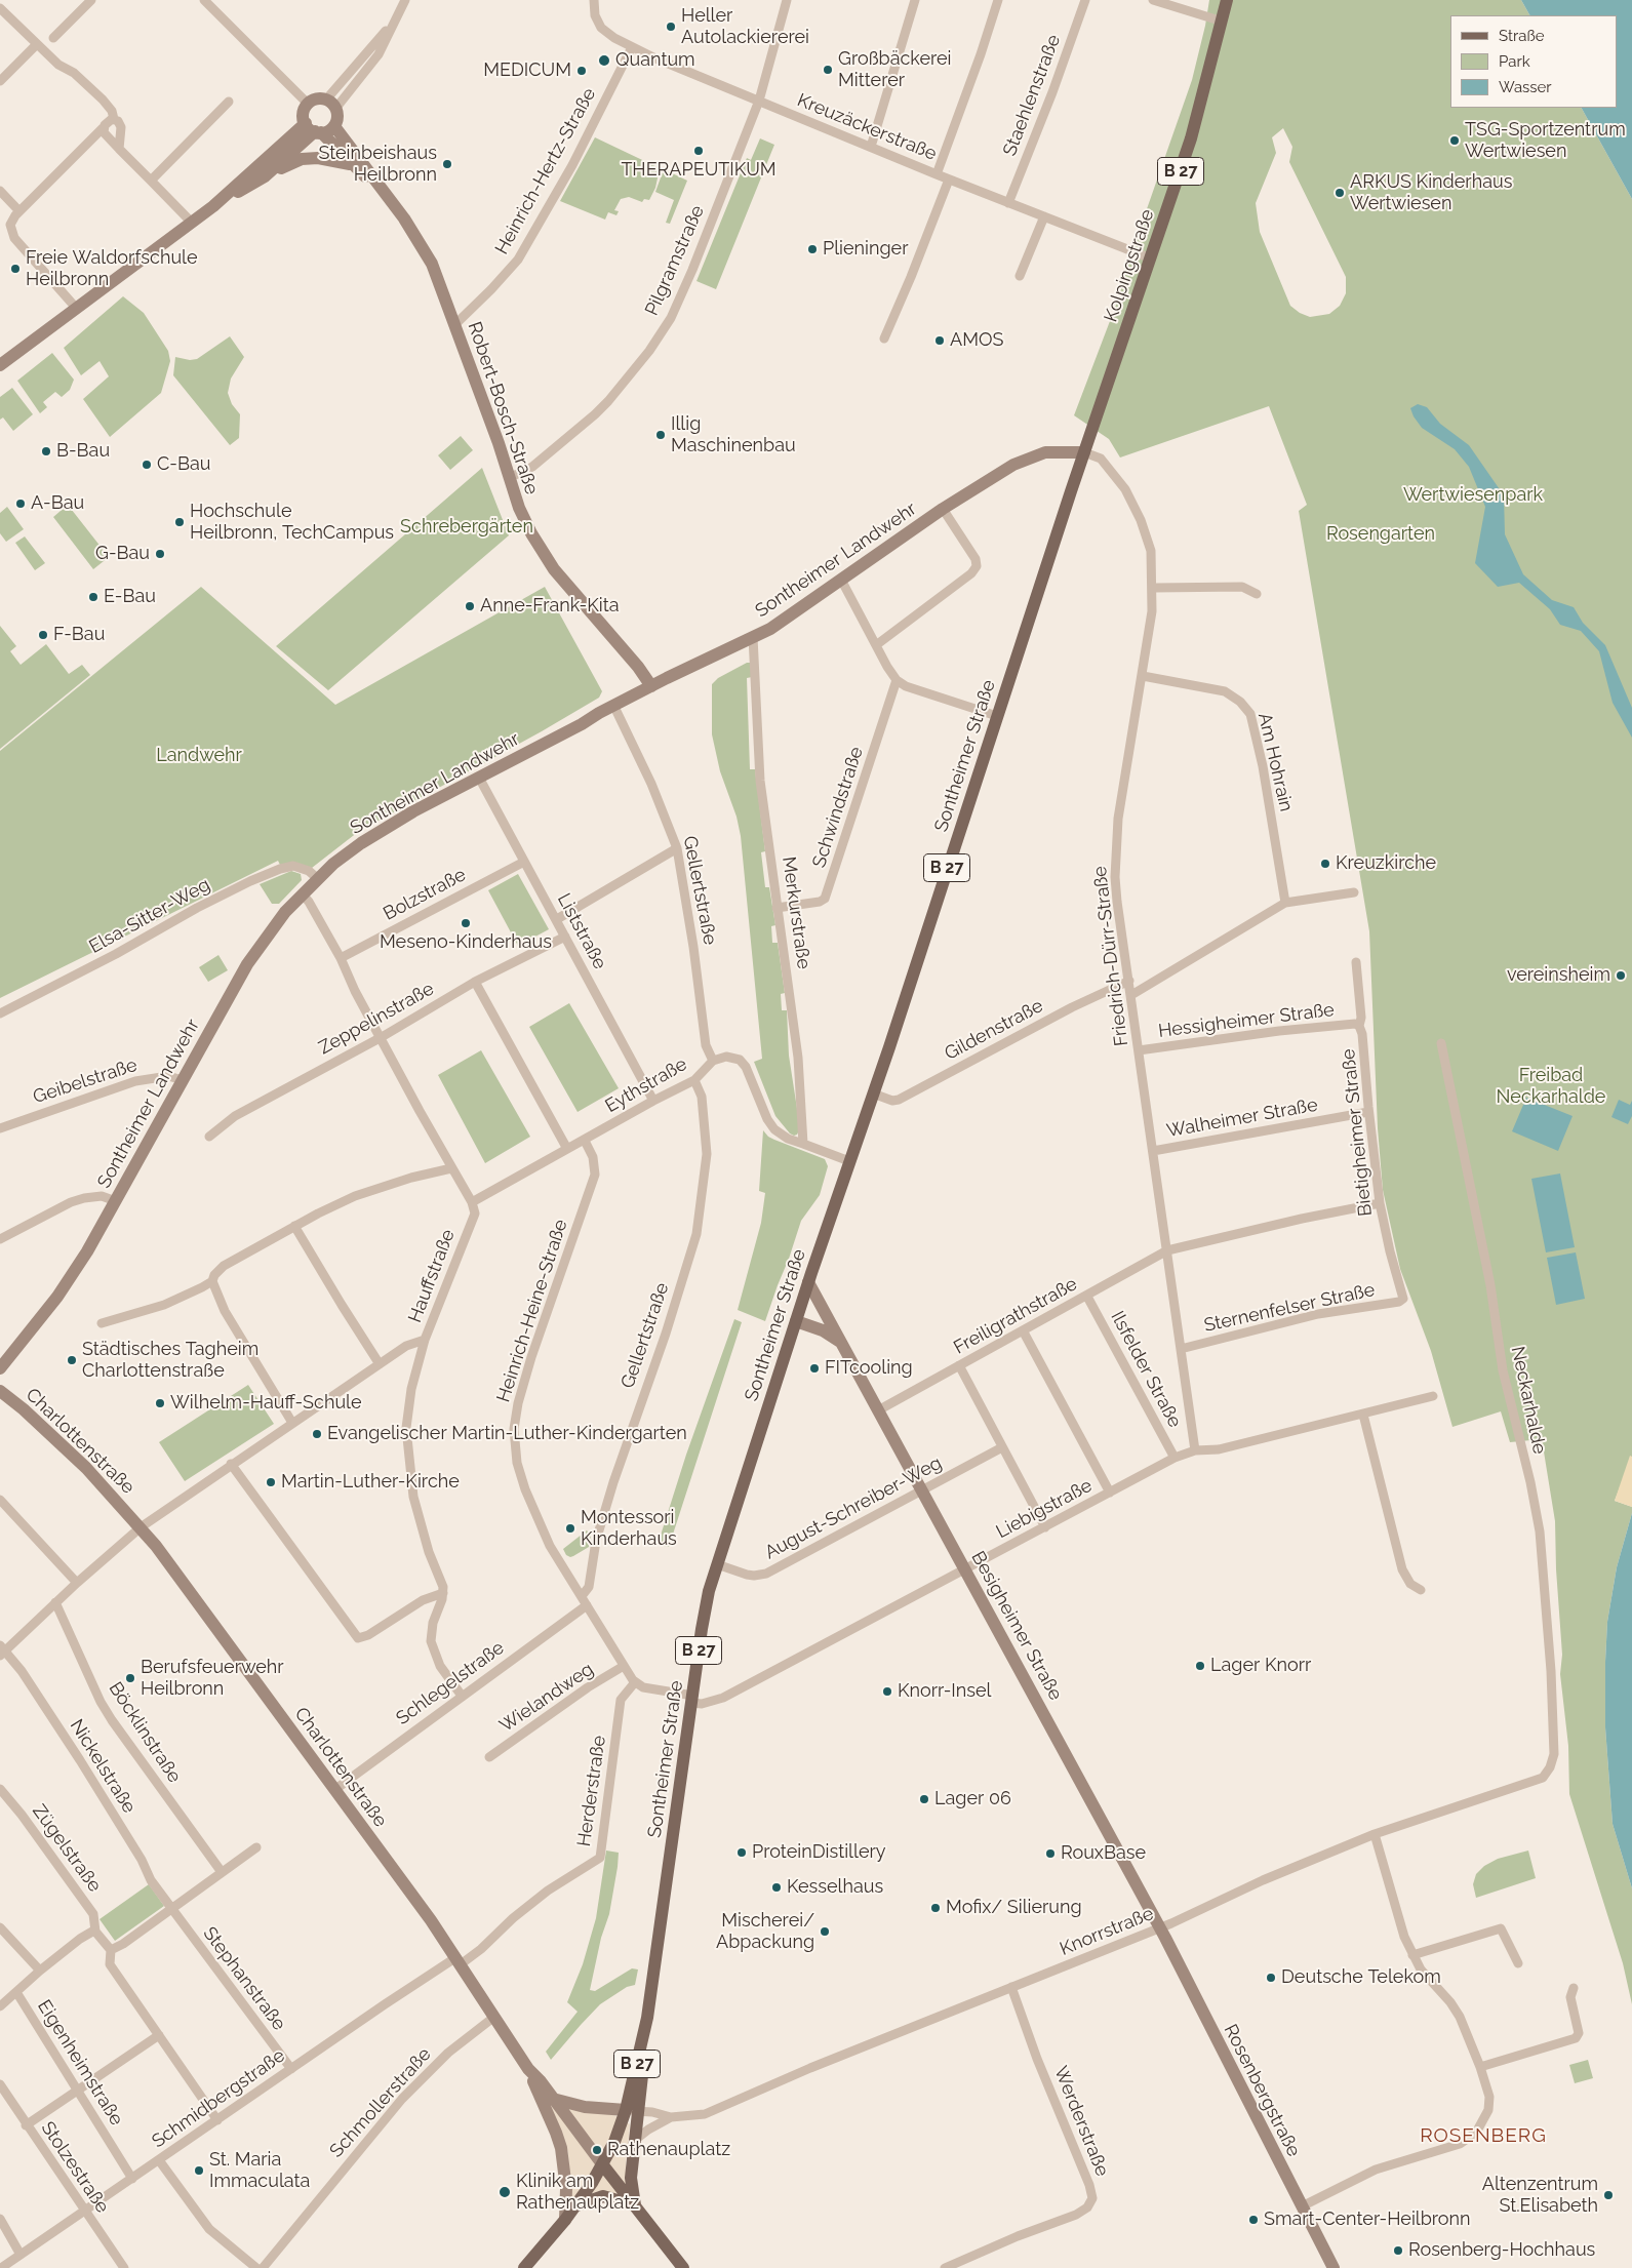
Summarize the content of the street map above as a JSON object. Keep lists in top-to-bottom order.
{
  "streets": {
    "main road": ["B 27", "Kolpingstraße", "Sontheimer Straße"],
    "street": [
      "Staehlenstraße",
      "Kreuzäckerstraße",
      "Heinrich-Hertz-Straße",
      "Pilgramstraße",
      "Robert-Bosch-Straße",
      "Sontheimer Landwehr",
      "Am Hohrain",
      "Schwindstraße",
      "Gellertstraße",
      "Bolzstraße",
      "Merkurstraße",
      "Elsa-Sitter-Weg",
      "Liststraße",
      "Friedrich-Dürr-Straße",
      "Zeppelinstraße",
      "Hessigheimer Straße",
      "Gildenstraße",
      "Geibelstraße",
      "Eythstraße",
      "Walheimer Straße",
      "Bietigheimer Straße",
      "Hauffstraße",
      "Sternenfelser Straße",
      "Heinrich-Heine-Straße",
      "Freiligrathstraße",
      "Ilsfelder Straße",
      "Neckarhalde",
      "Charlottenstraße",
      "August-Schreiber-Weg",
      "Liebigstraße",
      "Besigheimer Straße",
      "Schlegelstraße",
      "Wielandweg",
      "Böcklinstraße",
      "Nickelstraße",
      "Herderstraße",
      "Zügelstraße",
      "Knorrstraße",
      "Stephanstraße",
      "Eigenheimstraße",
      "Rosenbergstraße",
      "Schmidbergstraße",
      "Schmollerstraße",
      "Werderstraße",
      "Stolzestraße"
    ]
  },
  "crossings": [
    ["Staehlenstraße", "Kreuzäckerstraße"],
    ["Kreuzäckerstraße", "Heinrich-Hertz-Straße"],
    ["Kreuzäckerstraße", "Pilgramstraße"],
    ["Kreuzäckerstraße", "Kolpingstraße"],
    ["Heinrich-Hertz-Straße", "Robert-Bosch-Straße"],
    ["B 27", "Sontheimer Straße"],
    ["B 27", "Charlottenstraße"],
    ["B 27", "Knorrstraße"],
    ["Pilgramstraße", "Robert-Bosch-Straße"],
    ["Kolpingstraße", "Sontheimer Landwehr"],
    ["Kolpingstraße", "Sontheimer Straße"],
    ["Kolpingstraße", "Friedrich-Dürr-Straße"],
    ["Robert-Bosch-Straße", "Sontheimer Landwehr"],
    ["Sontheimer Landwehr", "Sontheimer Straße"],
    ["Sontheimer Landwehr", "Gellertstraße"],
    ["Sontheimer Landwehr", "Merkurstraße"],
    ["Sontheimer Landwehr", "Elsa-Sitter-Weg"],
    ["Sontheimer Landwehr", "Liststraße"],
    ["Sontheimer Landwehr", "Friedrich-Dürr-Straße"],
    ["Sontheimer Landwehr", "Geibelstraße"],
    ["Sontheimer Straße", "Friedrich-Dürr-Straße"],
    ["Sontheimer Straße", "Gildenstraße"],
    ["Sontheimer Straße", "Charlottenstraße"],
    ["Sontheimer Straße", "August-Schreiber-Weg"],
    ["Sontheimer Straße", "Liebigstraße"],
    ["Sontheimer Straße", "Besigheimer Straße"],
    ["Sontheimer Straße", "Knorrstraße"],
    ["Am Hohrain", "Friedrich-Dürr-Straße"],
    ["Schwindstraße", "Merkurstraße"],
    ["Gellertstraße", "Eythstraße"],
    ["Gellertstraße", "Heinrich-Heine-Straße"],
    ["Bolzstraße", "Liststraße"],
    ["Merkurstraße", "Eythstraße"],
    ["Liststraße", "Zeppelinstraße"],
    ["Liststraße", "Eythstraße"],
    ["Friedrich-Dürr-Straße", "Hessigheimer Straße"],
    ["Friedrich-Dürr-Straße", "Gildenstraße"],
    ["Friedrich-Dürr-Straße", "Walheimer Straße"],
    ["Friedrich-Dürr-Straße", "Sternenfelser Straße"],
    ["Friedrich-Dürr-Straße", "Freiligrathstraße"],
    ["Friedrich-Dürr-Straße", "Liebigstraße"],
    ["Hessigheimer Straße", "Bietigheimer Straße"],
    ["Eythstraße", "Hauffstraße"],
    ["Eythstraße", "Heinrich-Heine-Straße"],
    ["Walheimer Straße", "Bietigheimer Straße"],
    ["Bietigheimer Straße", "Sternenfelser Straße"],
    ["Bietigheimer Straße", "Freiligrathstraße"],
    ["Heinrich-Heine-Straße", "Schlegelstraße"],
    ["Heinrich-Heine-Straße", "Wielandweg"],
    ["Heinrich-Heine-Straße", "Herderstraße"],
    ["Freiligrathstraße", "Ilsfelder Straße"],
    ["Freiligrathstraße", "Besigheimer Straße"],
    ["Ilsfelder Straße", "Liebigstraße"],
    ["Neckarhalde", "Knorrstraße"],
    ["Charlottenstraße", "Schlegelstraße"],
    ["Charlottenstraße", "Herderstraße"],
    ["Charlottenstraße", "Schmidbergstraße"],
    ["Charlottenstraße", "Schmollerstraße"],
    ["August-Schreiber-Weg", "Besigheimer Straße"],
    ["Liebigstraße", "Besigheimer Straße"],
    ["Besigheimer Straße", "Knorrstraße"],
    ["Besigheimer Straße", "Rosenbergstraße"],
    ["Nickelstraße", "Stephanstraße"],
    ["Herderstraße", "Schmidbergstraße"],
    ["Knorrstraße", "Rosenbergstraße"],
    ["Knorrstraße", "Werderstraße"],
    ["Stephanstraße", "Schmidbergstraße"],
    ["Eigenheimstraße", "Schmidbergstraße"],
    ["Schmidbergstraße", "Stolzestraße"]
  ],
  "districts": ["ROSENBERG"],
  "parks": [
    "Wertwiesenpark",
    "Schrebergärten",
    "Rosengarten",
    "Landwehr",
    "Freibad Neckarhalde"
  ],
  "places": [
    "Heller Autolackiererei",
    "Quantum",
    "Großbäckerei Mitterer",
    "MEDICUM",
    "TSG-Sportzentrum Wertwiesen",
    "THERAPEUTIKUM",
    "Steinbeishaus Heilbronn",
    "ARKUS Kinderhaus Wertwiesen",
    "Plieninger",
    "Freie Waldorfschule Heilbronn",
    "AMOS",
    "Illig Maschinenbau",
    "B-Bau",
    "C-Bau",
    "A-Bau",
    "Hochschule Heilbronn, TechCampus",
    "G-Bau",
    "E-Bau",
    "Anne-Frank-Kita",
    "F-Bau",
    "Kreuzkirche",
    "Meseno-Kinderhaus",
    "vereinsheim",
    "Städtisches Tagheim Charlottenstraße",
    "FITcooling",
    "Wilhelm-Hauff-Schule",
    "Evangelischer Martin-Luther-Kindergarten",
    "Martin-Luther-Kirche",
    "Montessori Kinderhaus",
    "Lager Knorr",
    "Berufsfeuerwehr Heilbronn",
    "Knorr-Insel",
    "Lager 06",
    "ProteinDistillery",
    "RouxBase",
    "Kesselhaus",
    "Mofix/ Silierung",
    "Mischerei/ Abpackung",
    "Deutsche Telekom",
    "Rathenauplatz",
    "St. Maria Immaculata",
    "Klinik am Rathenauplatz",
    "Altenzentrum St.Elisabeth",
    "Smart-Center-Heilbronn",
    "Rosenberg-Hochhaus"
  ],
  "legend": ["Straße", "Park", "Wasser"]
}
